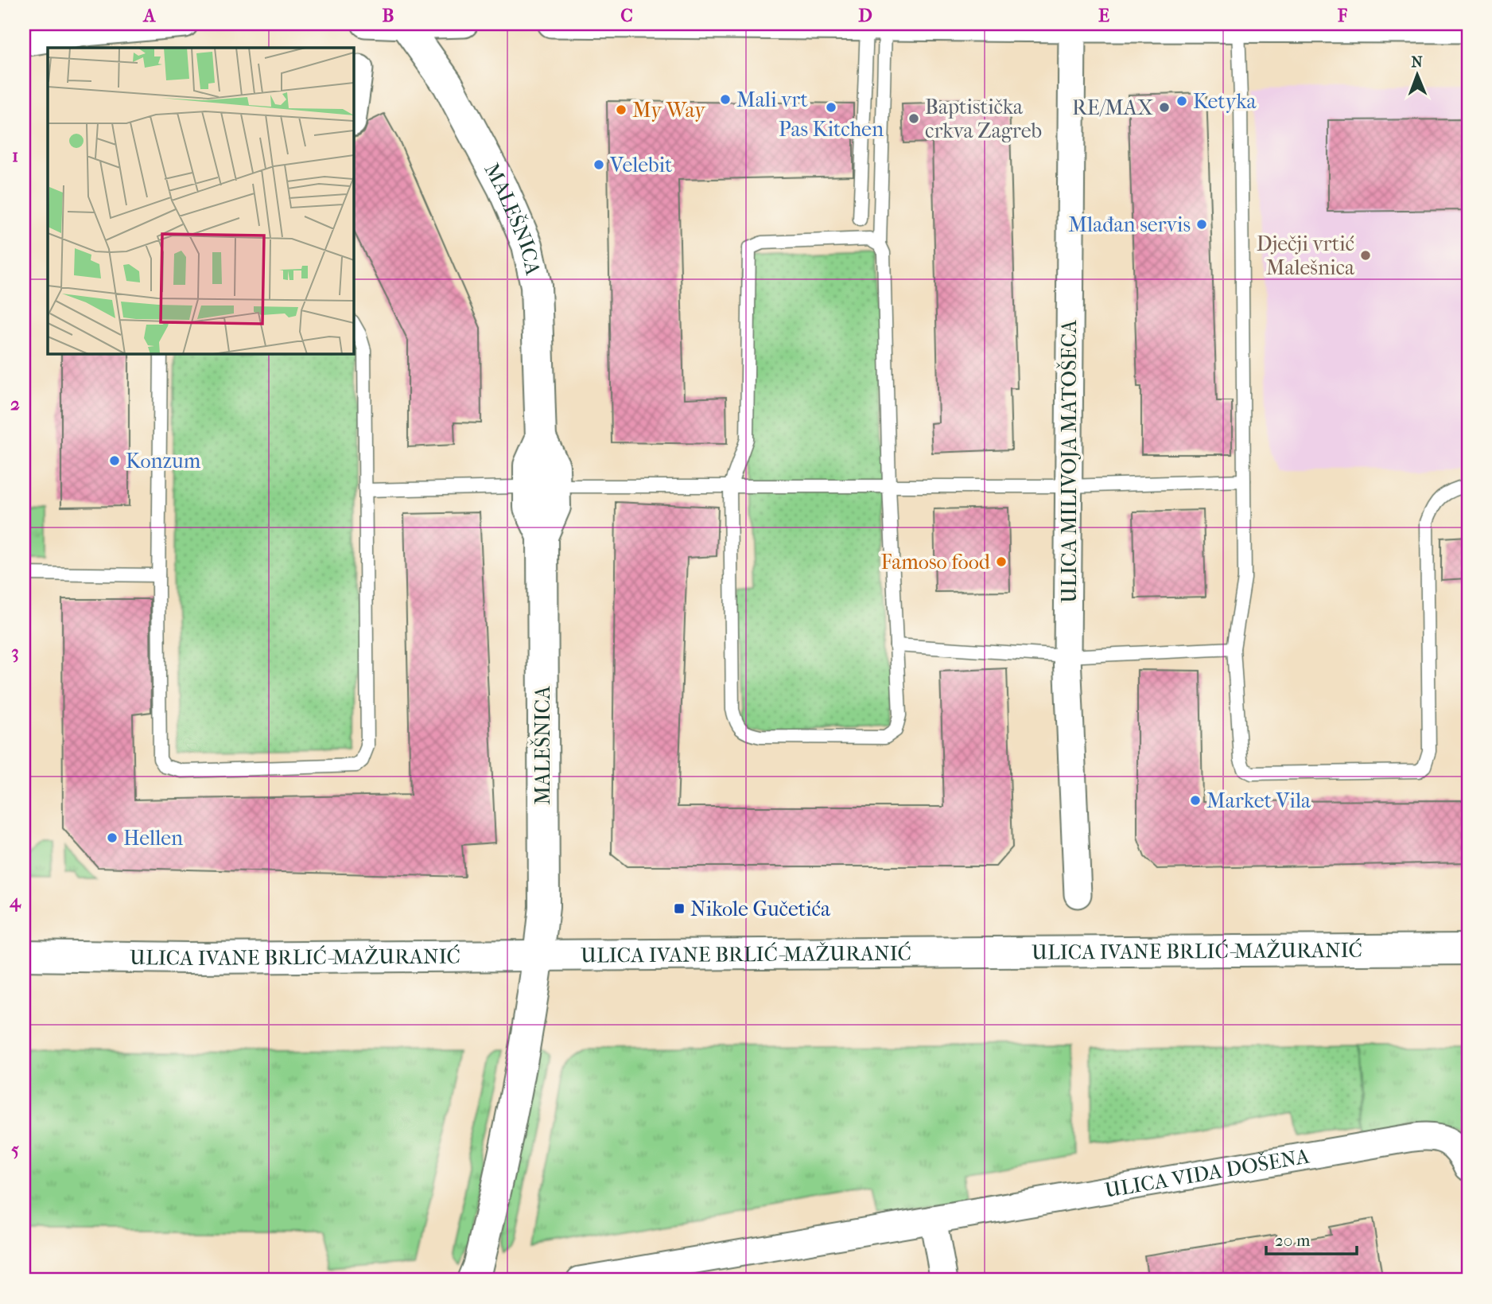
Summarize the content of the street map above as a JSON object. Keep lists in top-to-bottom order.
{
  "streets": {
    "street": [
      "MALEŠNICA",
      "ULICA MILIVOJA MATOŠECA",
      "ULICA IVANE BRLIĆ-MAŽURANIĆ",
      "ULICA VIDA DOŠENA"
    ]
  },
  "crossings": [
    ["MALEŠNICA", "ULICA IVANE BRLIĆ-MAŽURANIĆ"]
  ],
  "places": {
    "other": [
      "Mali vrt",
      "Ketyka",
      "Pas Kitchen",
      "RE/MAX",
      "My Way",
      "Baptistička crkva Zagreb",
      "Velebit",
      "Mlađan servis",
      "Dječji vrtić Malešnica",
      "Konzum",
      "Famoso food",
      "Market Vila",
      "Hellen"
    ],
    "transit": ["Nikole Gučetića"]
  },
  "scale_bar": "20 m",
  "north": "top",
  "grid": {
    "columns": [
      "A",
      "B",
      "C",
      "D",
      "E",
      "F"
    ],
    "rows": [
      "1",
      "2",
      "3",
      "4",
      "5"
    ]
  }
}
